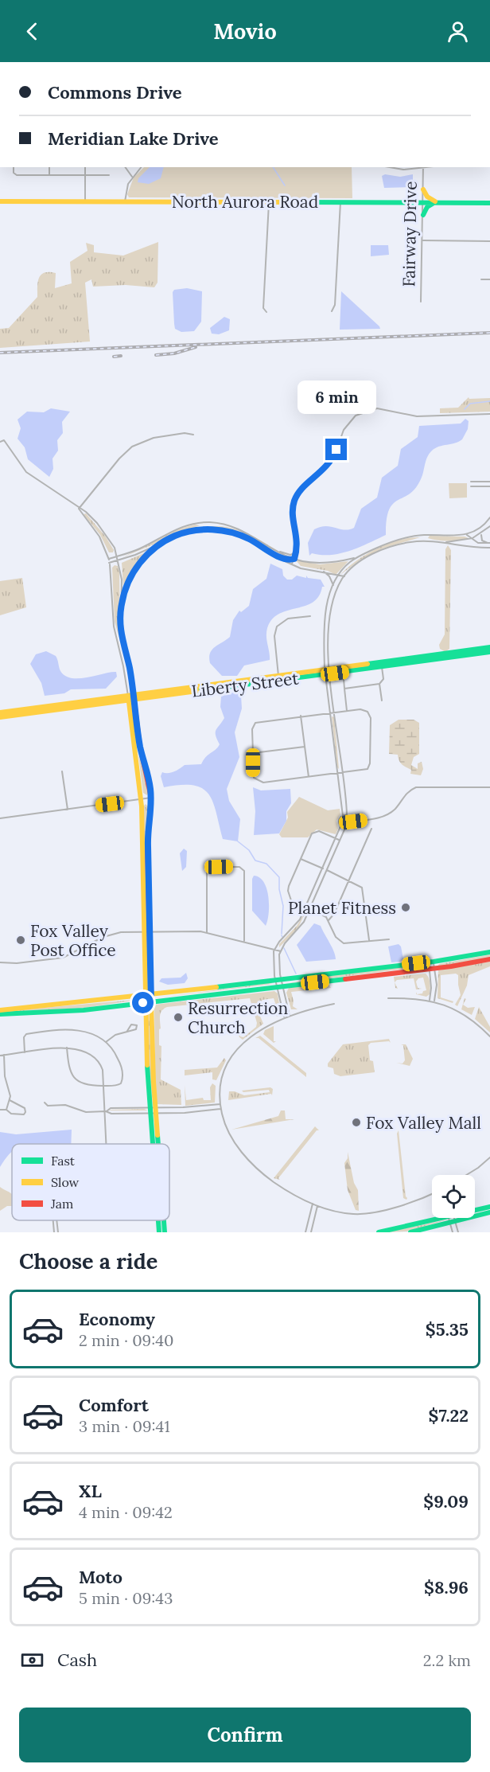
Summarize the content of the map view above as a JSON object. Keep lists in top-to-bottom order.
{
  "streets": {
    "street": ["North Aurora Road", "Fairway Drive", "Liberty Street"]
  },
  "crossings": [
    ["North Aurora Road", "Fairway Drive"]
  ],
  "places": [
    "Planet Fitness",
    "Fox Valley Post Office",
    "Resurrection Church",
    "Fox Valley Mall"
  ],
  "legend": ["Fast", "Slow", "Jam"],
  "page": {
    "header": "Movio",
    "banner": ["Commons Drive", "Meridian Lake Drive"],
    "bubble": "6 min",
    "heading": "Choose a ride",
    "list": [
      {
        "name": "Economy",
        "note": "2 min · 09:40",
        "value": "$5.35"
      },
      {
        "name": "Comfort",
        "note": "3 min · 09:41",
        "value": "$7.22"
      },
      {
        "name": "XL",
        "note": "4 min · 09:42",
        "value": "$9.09"
      },
      {
        "name": "Moto",
        "note": "5 min · 09:43",
        "value": "$8.96"
      }
    ],
    "pay": ["Cash", "2.2 km"],
    "buttons": "Confirm"
  }
}
